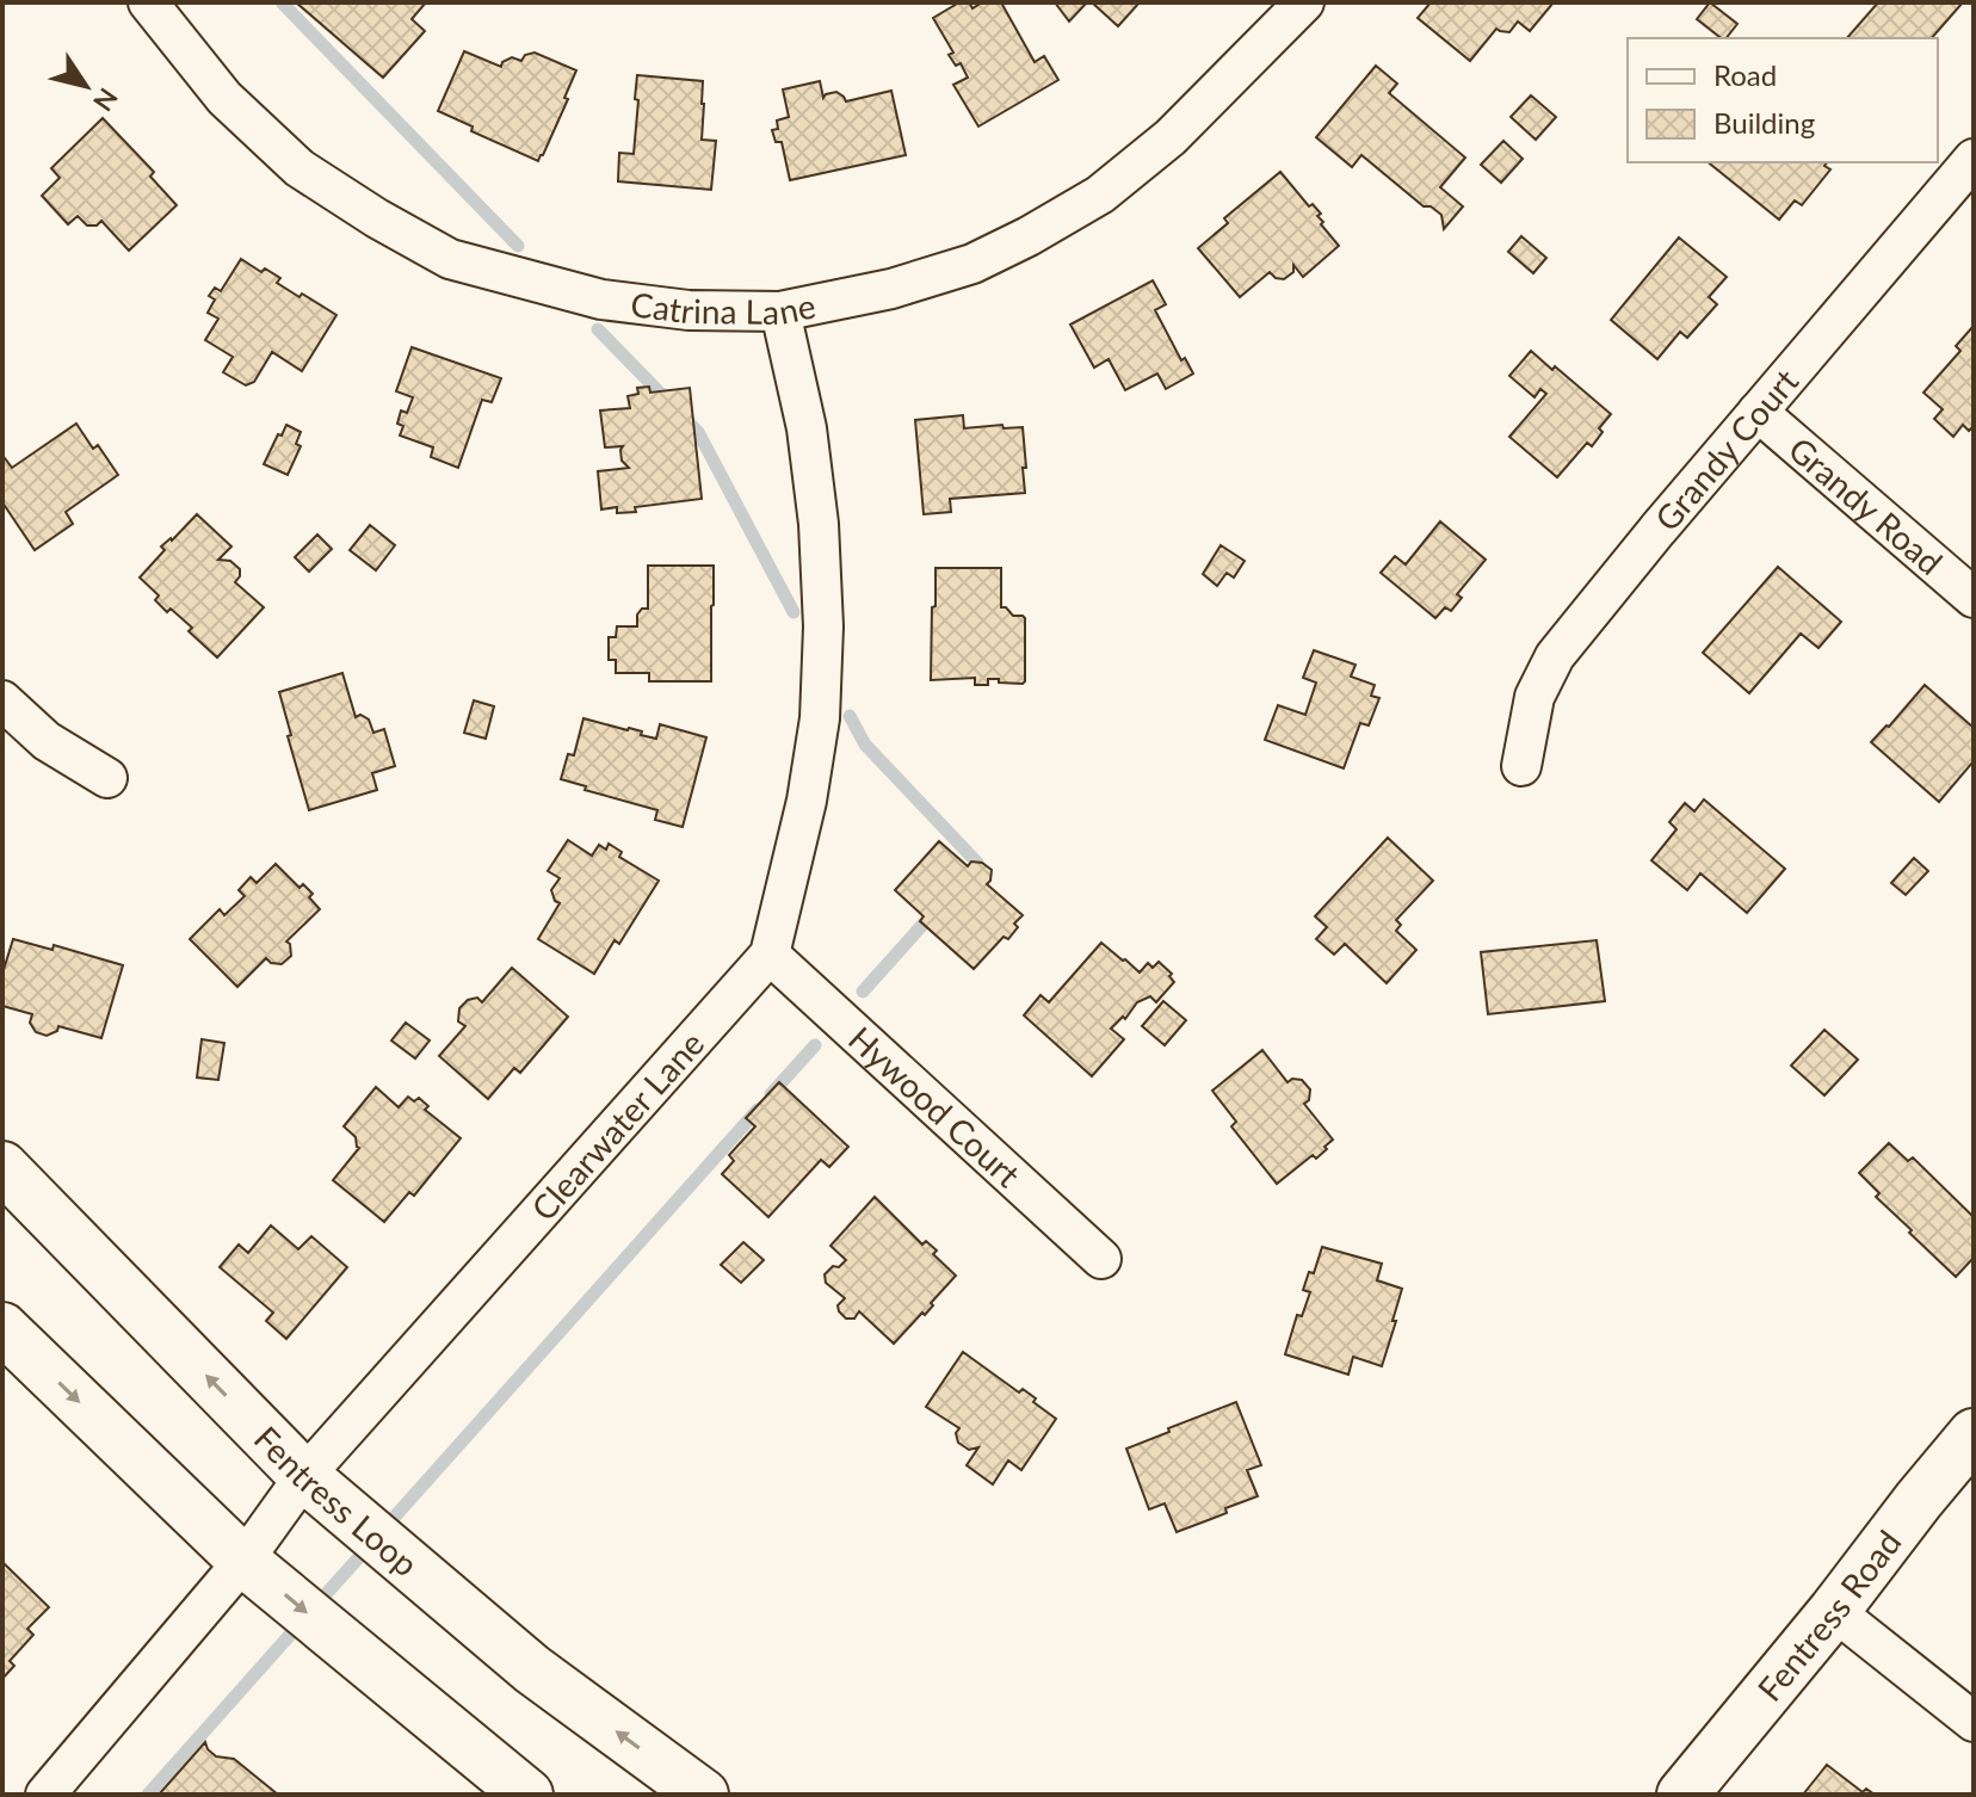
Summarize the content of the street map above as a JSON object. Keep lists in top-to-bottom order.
{
  "streets": {
    "street": [
      "Catrina Lane",
      "Grandy Court",
      "Grandy Road",
      "Hywood Court",
      "Clearwater Lane",
      "Fentress Loop",
      "Fentress Road"
    ]
  },
  "crossings": [
    ["Catrina Lane", "Clearwater Lane"],
    ["Grandy Court", "Grandy Road"],
    ["Hywood Court", "Clearwater Lane"],
    ["Clearwater Lane", "Fentress Loop"]
  ],
  "legend": ["Road", "Building"],
  "north": "bottom right"
}
